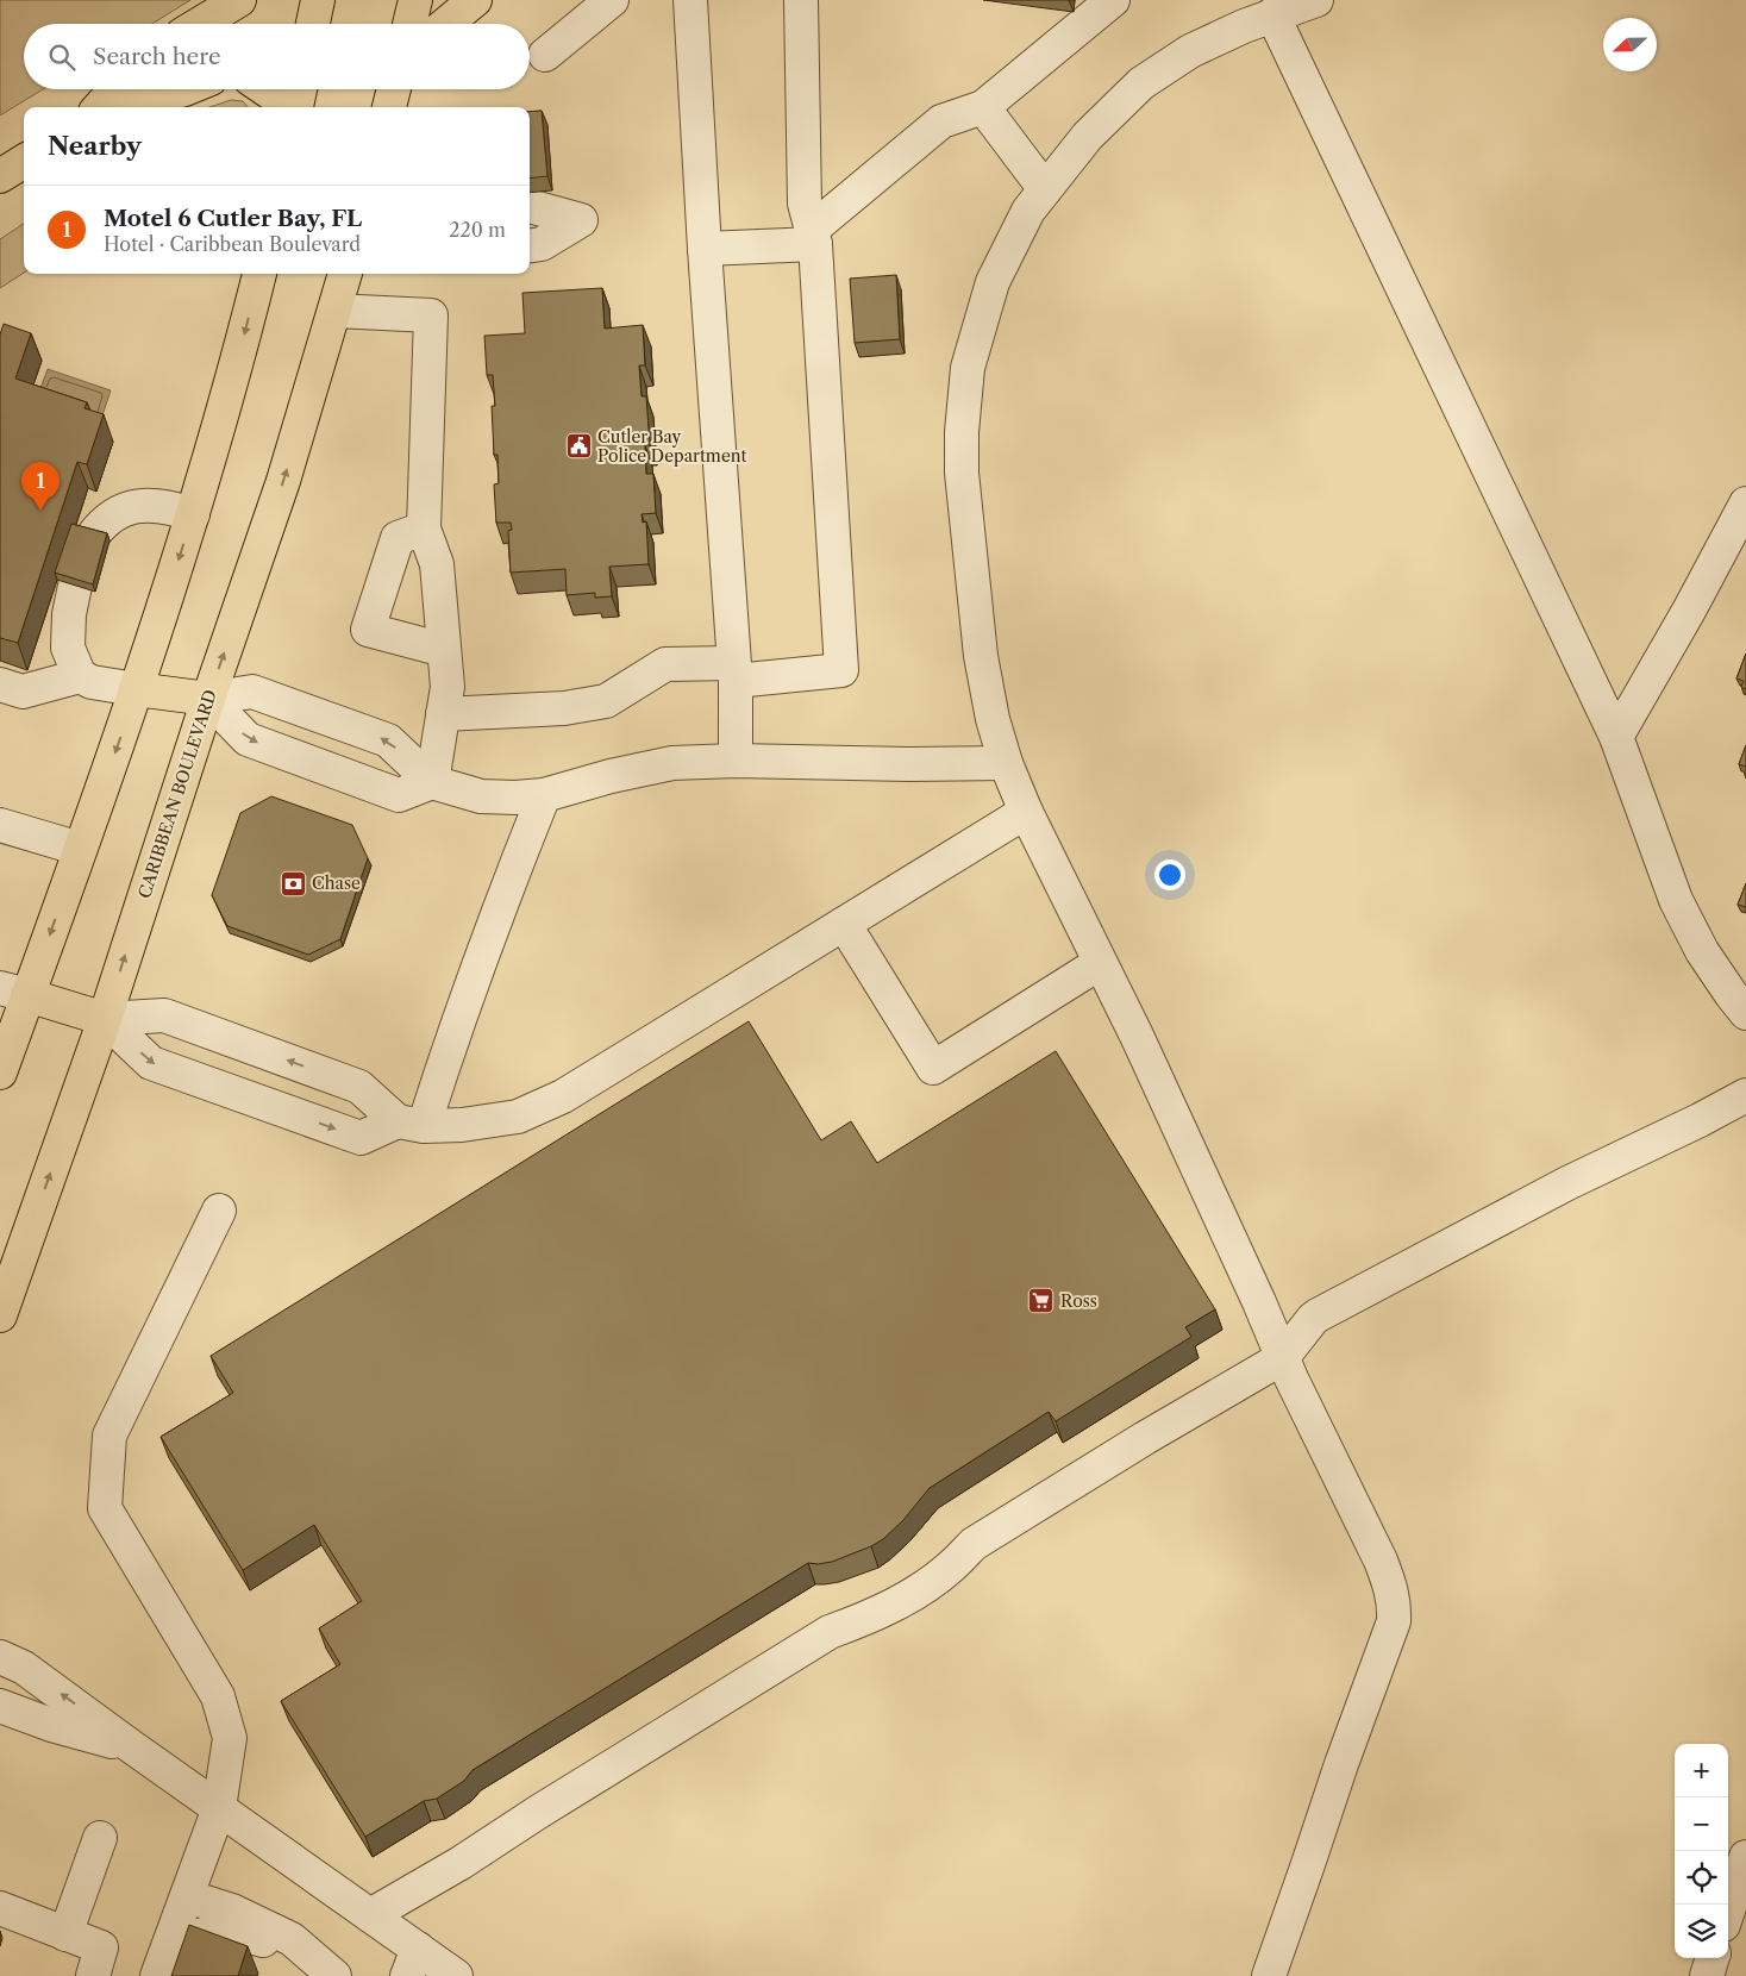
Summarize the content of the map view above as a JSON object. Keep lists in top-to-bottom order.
{
  "streets": {
    "main road": ["CARIBBEAN BOULEVARD"]
  },
  "places": {
    "public building": ["Cutler Bay Police Department"],
    "bank": ["Chase"],
    "supermarket": ["Ross"]
  },
  "north": "left",
  "page": {
    "search": "Search here",
    "heading": "Nearby",
    "list": [
      {
        "mark": "1",
        "name": "Motel 6 Cutler Bay, FL",
        "note": "Hotel · Caribbean Boulevard",
        "value": "220 m"
      }
    ],
    "pins": "1",
    "map_buttons": ["+", "−"]
  }
}
